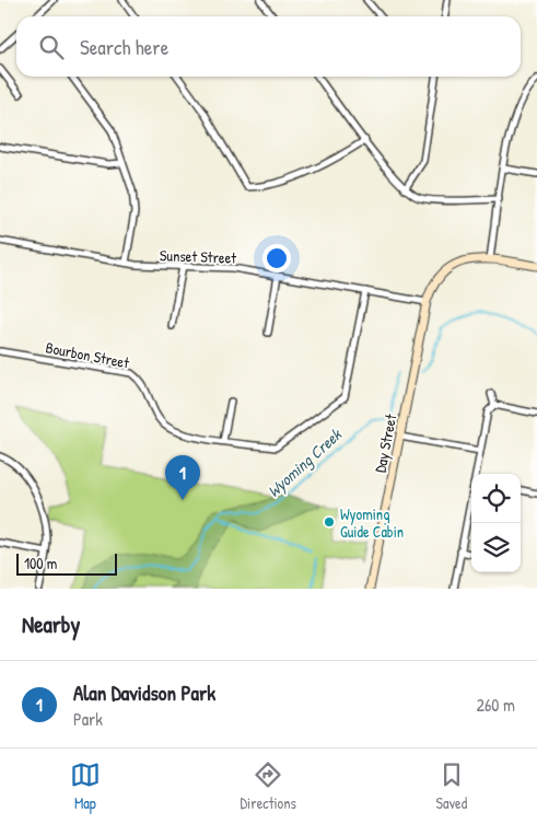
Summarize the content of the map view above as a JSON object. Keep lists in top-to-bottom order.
{
  "streets": {
    "street": ["Sunset Street", "Bourbon Street", "Day Street"]
  },
  "crossings": [
    ["Sunset Street", "Bourbon Street"],
    ["Sunset Street", "Day Street"]
  ],
  "water": ["Wyoming Creek"],
  "places": ["Wyoming Guide Cabin"],
  "scale_bar": "100 m",
  "page": {
    "search": "Search here",
    "pins": "1",
    "scale": "100 m",
    "heading": "Nearby",
    "list": [
      {
        "mark": "1",
        "name": "Alan Davidson Park",
        "note": "Park",
        "value": "260 m"
      }
    ],
    "nav": ["Map", "Directions", "Saved"]
  }
}
